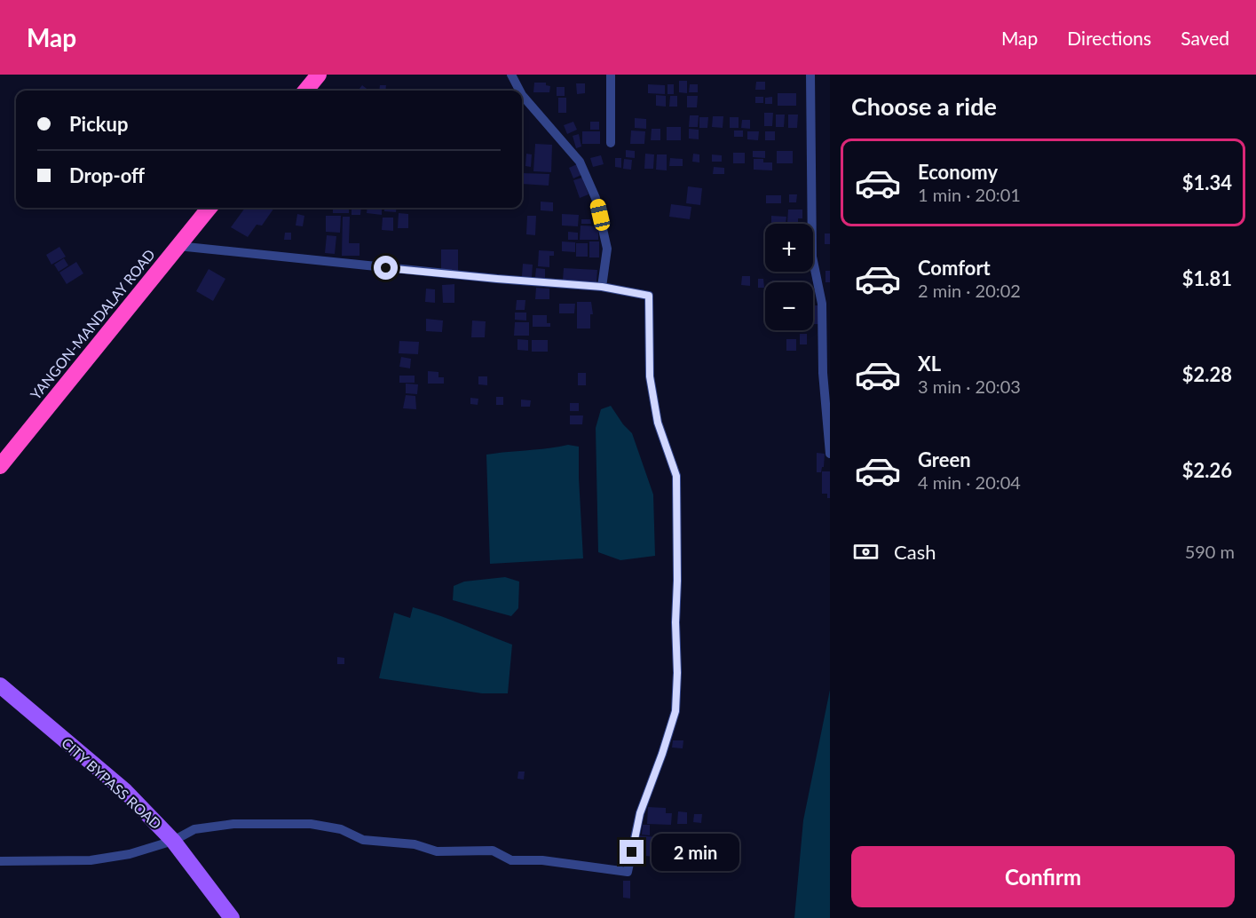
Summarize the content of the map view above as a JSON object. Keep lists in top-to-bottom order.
{
  "streets": {
    "highway": ["YANGON-MANDALAY ROAD"],
    "main road": ["CITY BYPASS ROAD"]
  },
  "page": {
    "header": "Map",
    "nav": ["Map", "Directions", "Saved"],
    "heading": "Choose a ride",
    "banner": ["Pickup", "Drop-off"],
    "list": [
      {
        "name": "Economy",
        "note": "1 min · 20:01",
        "value": "$1.34"
      },
      {
        "name": "Comfort",
        "note": "2 min · 20:02",
        "value": "$1.81"
      },
      {
        "name": "XL",
        "note": "3 min · 20:03",
        "value": "$2.28"
      },
      {
        "name": "Green",
        "note": "4 min · 20:04",
        "value": "$2.26"
      }
    ],
    "map_buttons": ["+", "−"],
    "pay": ["Cash", "590 m"],
    "bubble": "2 min",
    "buttons": "Confirm"
  }
}
